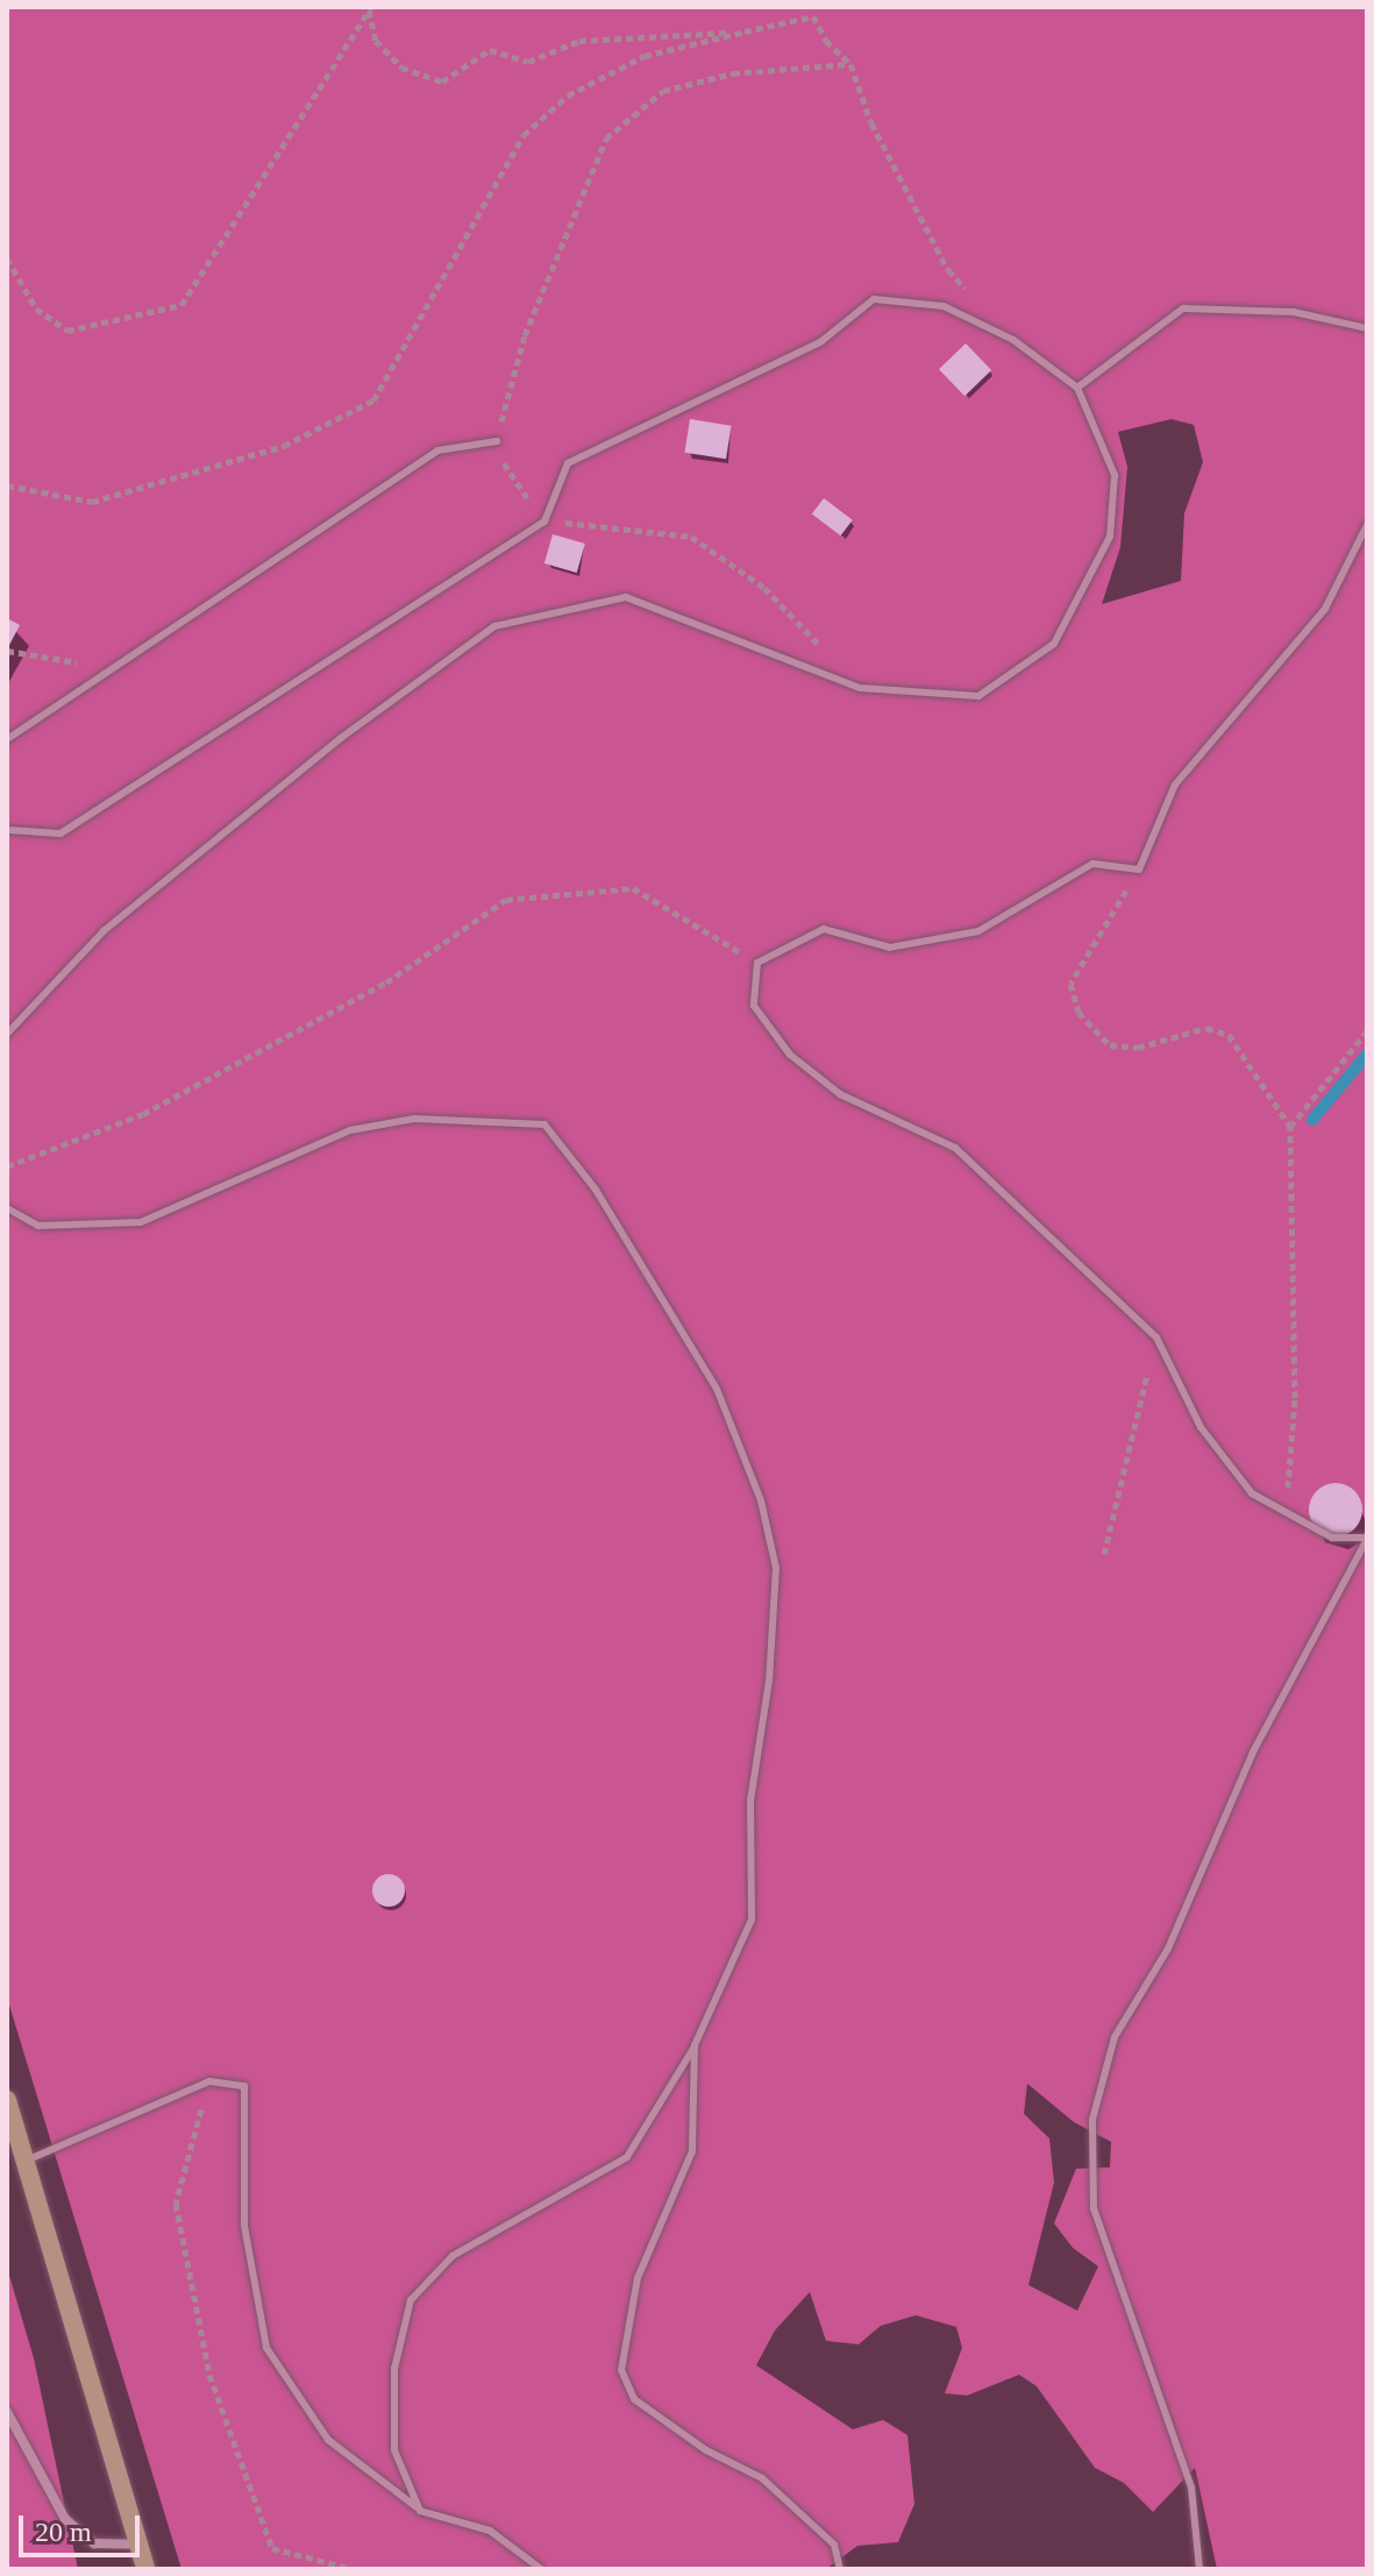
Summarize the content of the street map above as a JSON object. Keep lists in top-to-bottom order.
{
  "scale_bar": "20 m"
}
